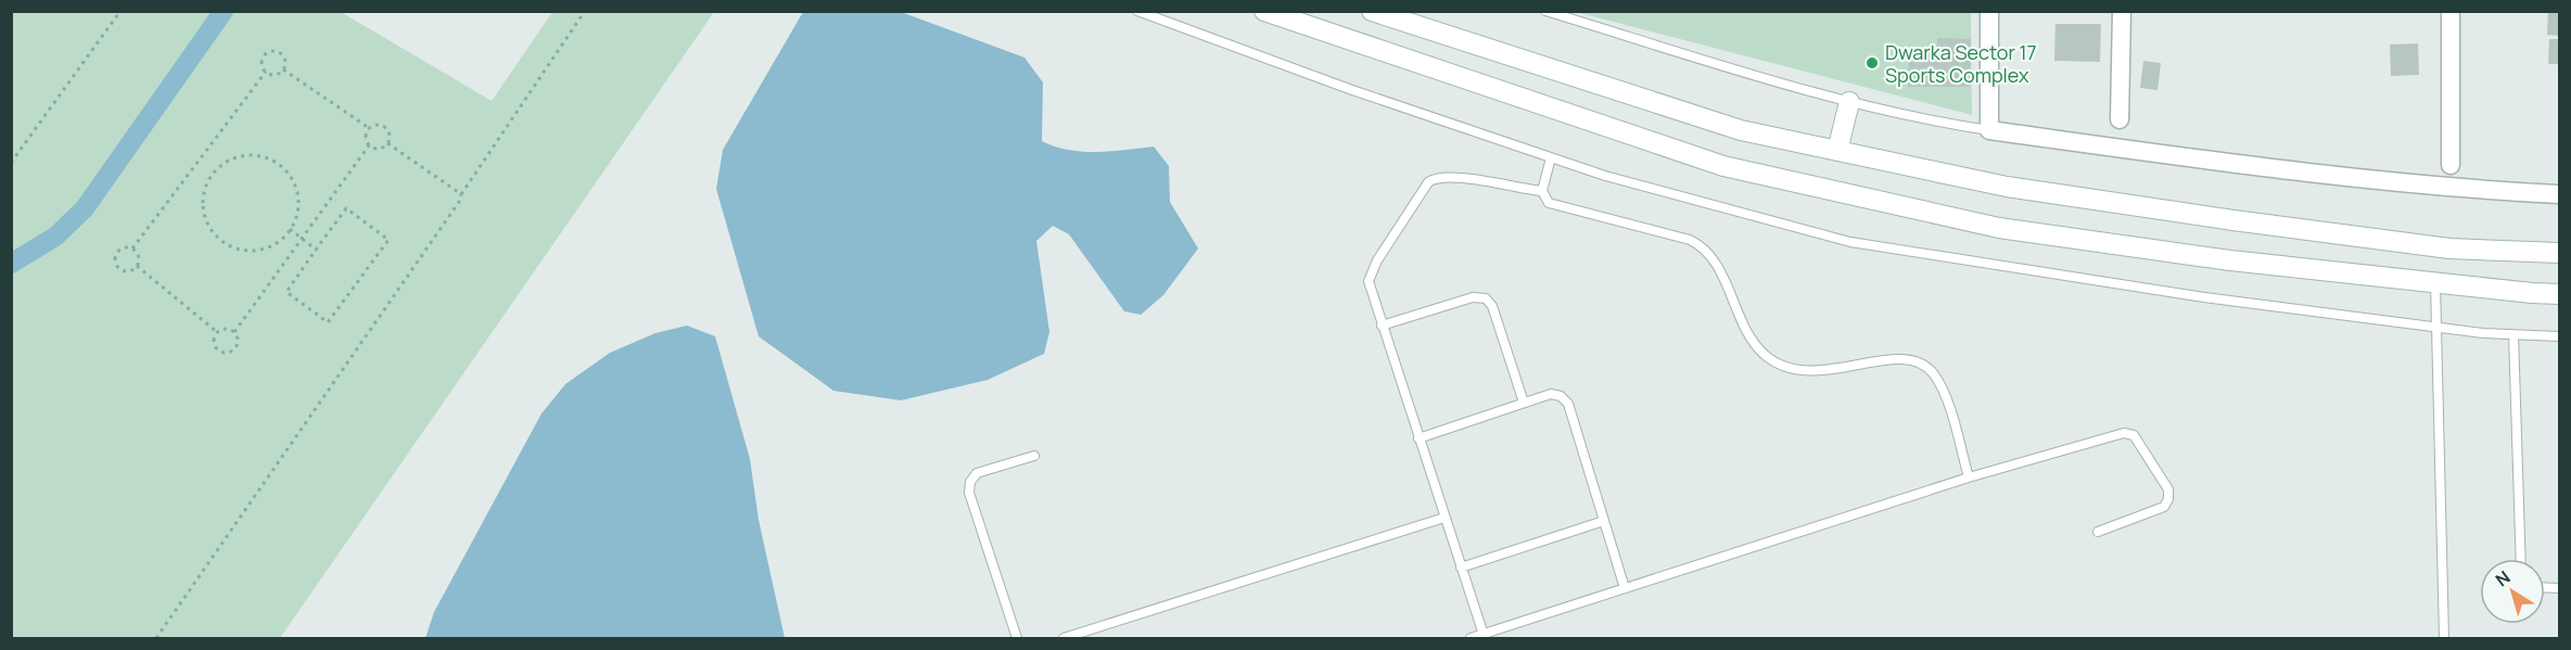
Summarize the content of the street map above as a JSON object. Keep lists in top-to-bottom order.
{
  "places": ["Dwarka Sector 17 Sports Complex"],
  "north": "top left"
}
